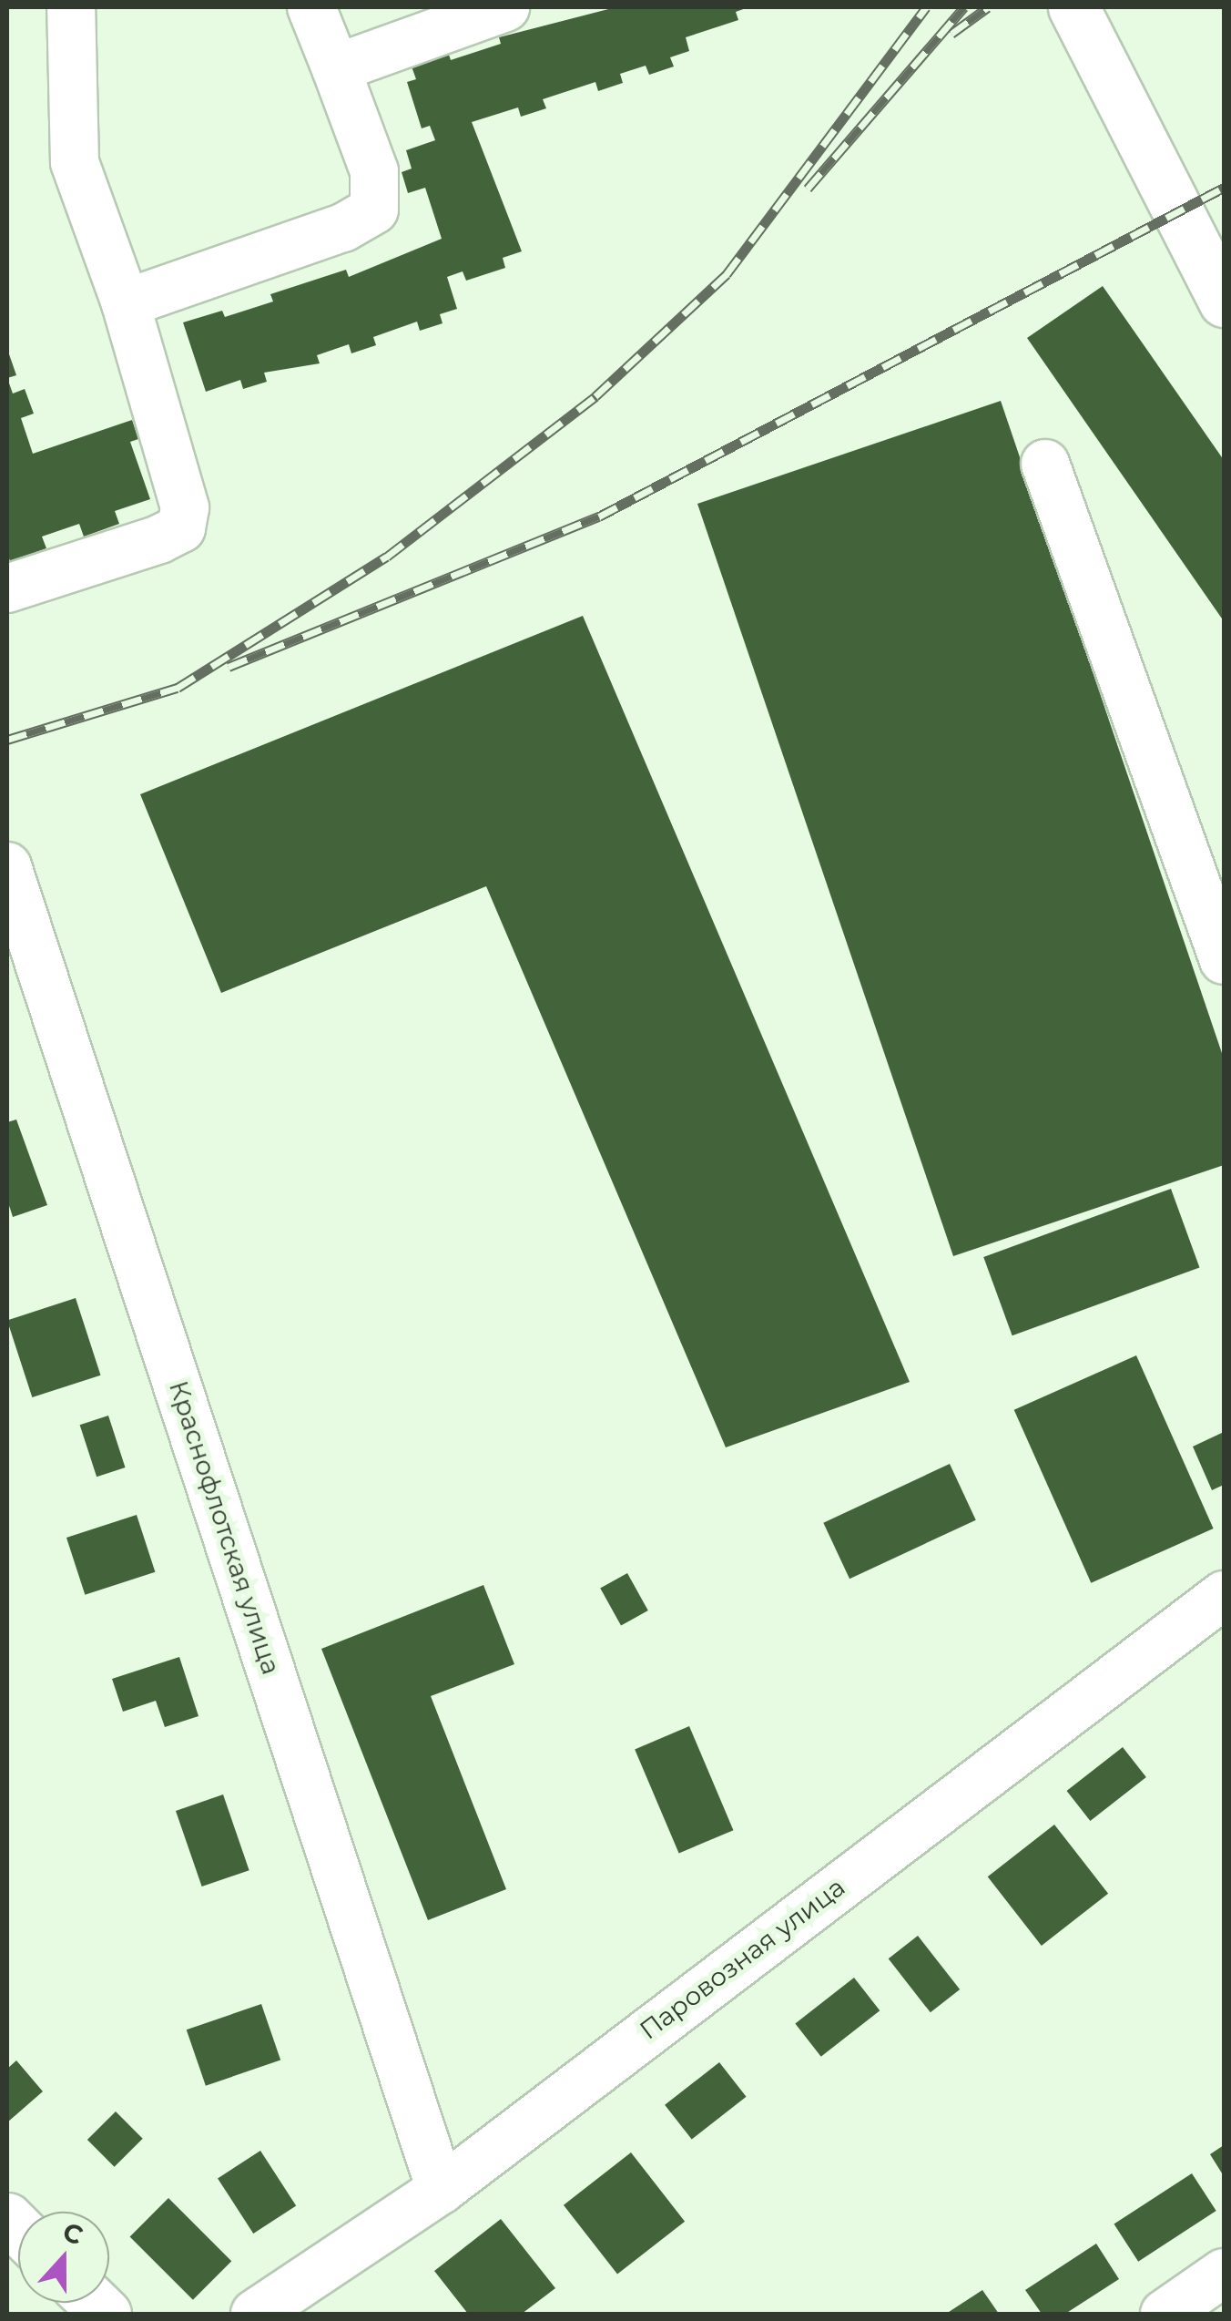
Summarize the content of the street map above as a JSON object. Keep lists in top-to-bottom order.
{
  "streets": {
    "street": ["Краснофлотская улица", "Паровозная улица"]
  },
  "crossings": [
    ["Краснофлотская улица", "Паровозная улица"]
  ],
  "north": "top"
}
